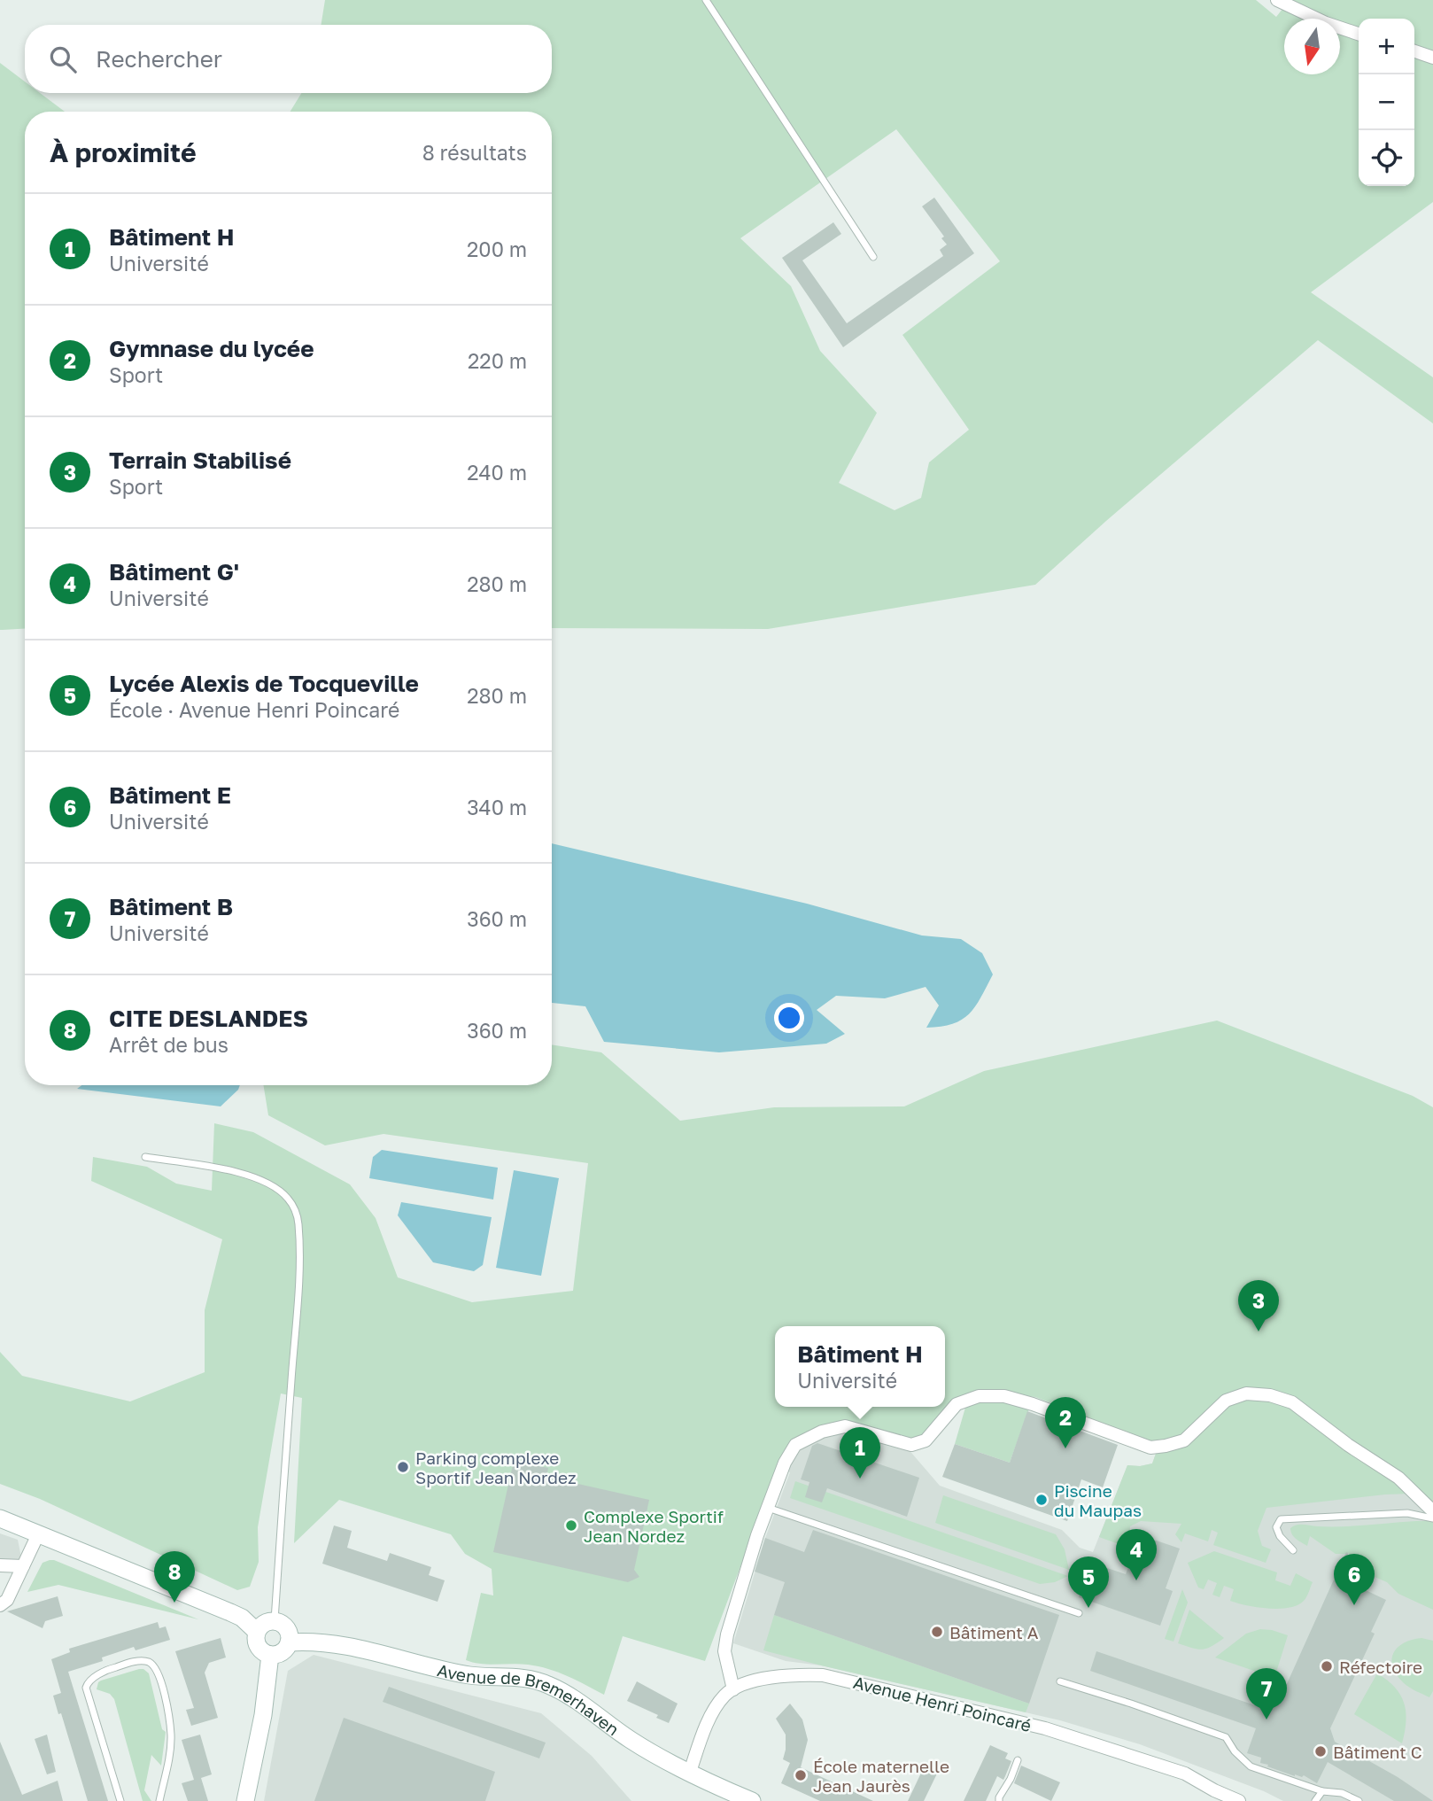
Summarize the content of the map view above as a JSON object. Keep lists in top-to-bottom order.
{
  "streets": {
    "street": ["Avenue de Bremerhaven", "Avenue Henri Poincaré"]
  },
  "crossings": [
    ["Avenue de Bremerhaven", "Avenue Henri Poincaré"]
  ],
  "places": [
    "Parking complexe Sportif Jean Nordez",
    "Piscine du Maupas",
    "Complexe Sportif Jean Nordez",
    "Bâtiment A",
    "Réfectoire",
    "Bâtiment C",
    "École maternelle Jean Jaurès"
  ],
  "north": "bottom",
  "page": {
    "map_buttons": ["+", "−"],
    "search": "Rechercher",
    "heading": ["À proximité", "8 résultats"],
    "list": [
      {
        "mark": "1",
        "name": "Bâtiment H",
        "note": "Université",
        "value": "200 m"
      },
      {
        "mark": "2",
        "name": "Gymnase du lycée",
        "note": "Sport",
        "value": "220 m"
      },
      {
        "mark": "3",
        "name": "Terrain Stabilisé",
        "note": "Sport",
        "value": "240 m"
      },
      {
        "mark": "4",
        "name": "Bâtiment G'",
        "note": "Université",
        "value": "280 m"
      },
      {
        "mark": "5",
        "name": "Lycée Alexis de Tocqueville",
        "note": "École · Avenue Henri Poincaré",
        "value": "280 m"
      },
      {
        "mark": "6",
        "name": "Bâtiment E",
        "note": "Université",
        "value": "340 m"
      },
      {
        "mark": "7",
        "name": "Bâtiment B",
        "note": "Université",
        "value": "360 m"
      },
      {
        "mark": "8",
        "name": "CITE DESLANDES",
        "note": "Arrêt de bus",
        "value": "360 m"
      }
    ],
    "pins": [
      "3",
      "2",
      "1",
      "4",
      "8",
      "6",
      "5",
      "7"
    ],
    "popup": ["Bâtiment H", "Université"]
  }
}
